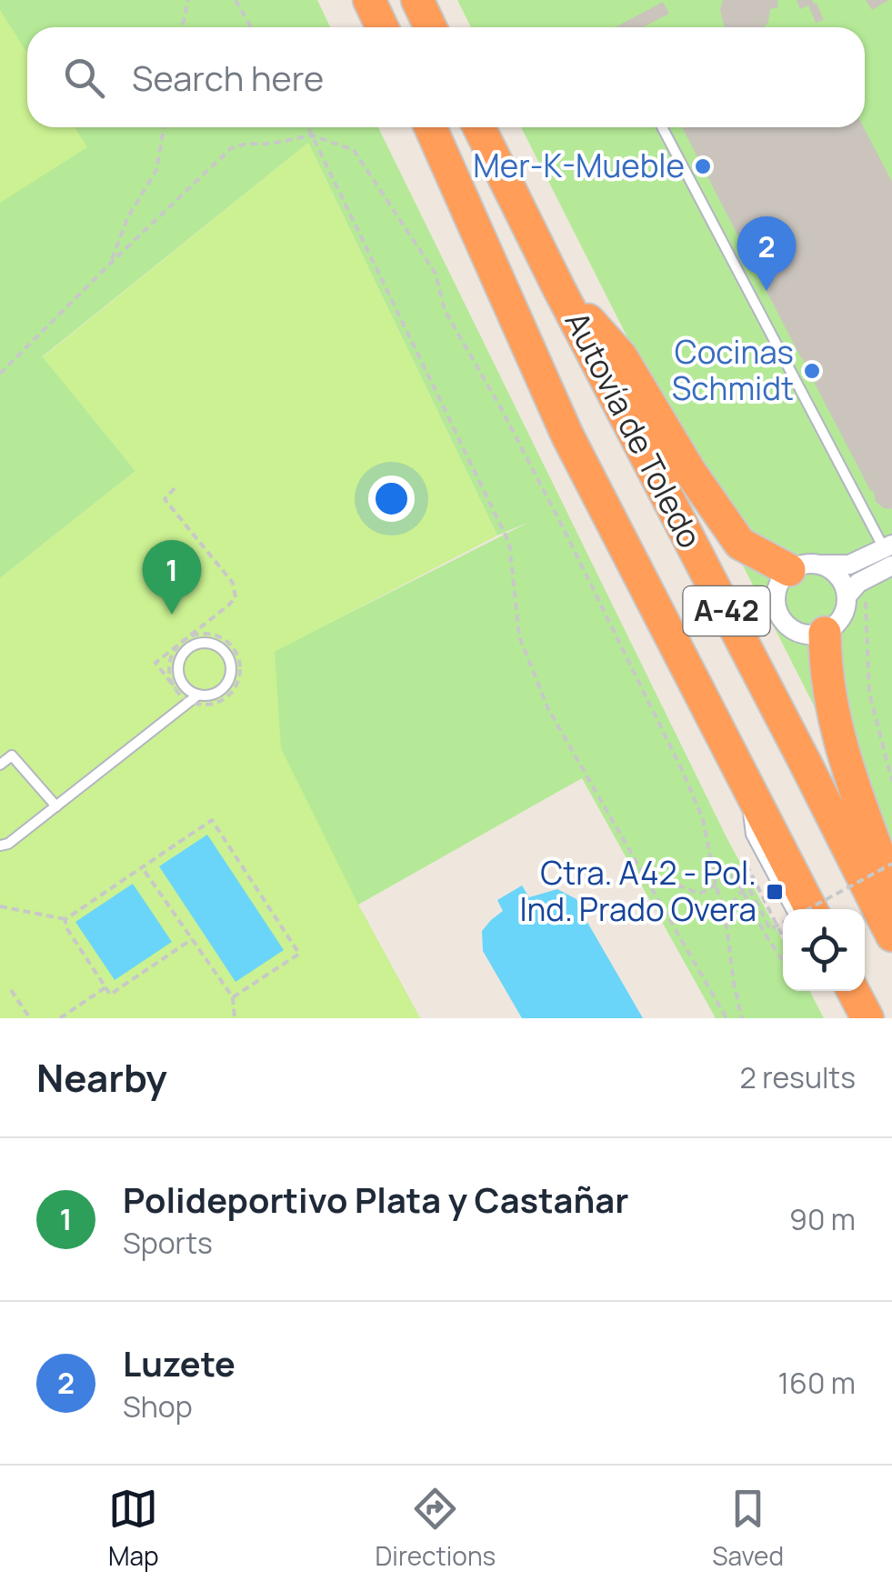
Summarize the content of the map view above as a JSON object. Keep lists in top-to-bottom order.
{
  "streets": {
    "highway": ["Autovía de Toledo", "A-42"]
  },
  "places": {
    "other": ["Mer-K-Mueble", "Cocinas Schmidt"],
    "transit": ["Ctra. A42 - Pol. Ind. Prado Overa"]
  },
  "page": {
    "search": "Search here",
    "pins": ["2", "1"],
    "heading": ["Nearby", "2 results"],
    "list": [
      {
        "mark": "1",
        "name": "Polideportivo Plata y Castañar",
        "note": "Sports",
        "value": "90 m"
      },
      {
        "mark": "2",
        "name": "Luzete",
        "note": "Shop",
        "value": "160 m"
      }
    ],
    "nav": ["Map", "Directions", "Saved"]
  }
}
